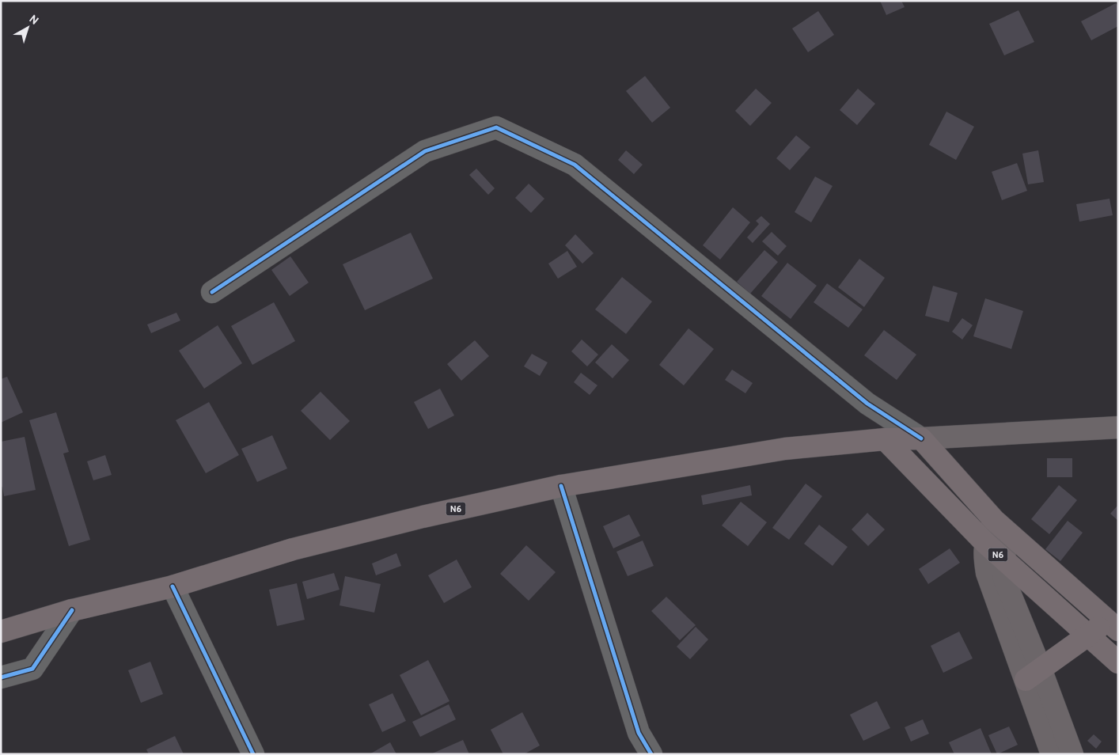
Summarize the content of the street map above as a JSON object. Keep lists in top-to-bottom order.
{
  "streets": {
    "highway": ["N6"]
  },
  "north": "top right"
}
